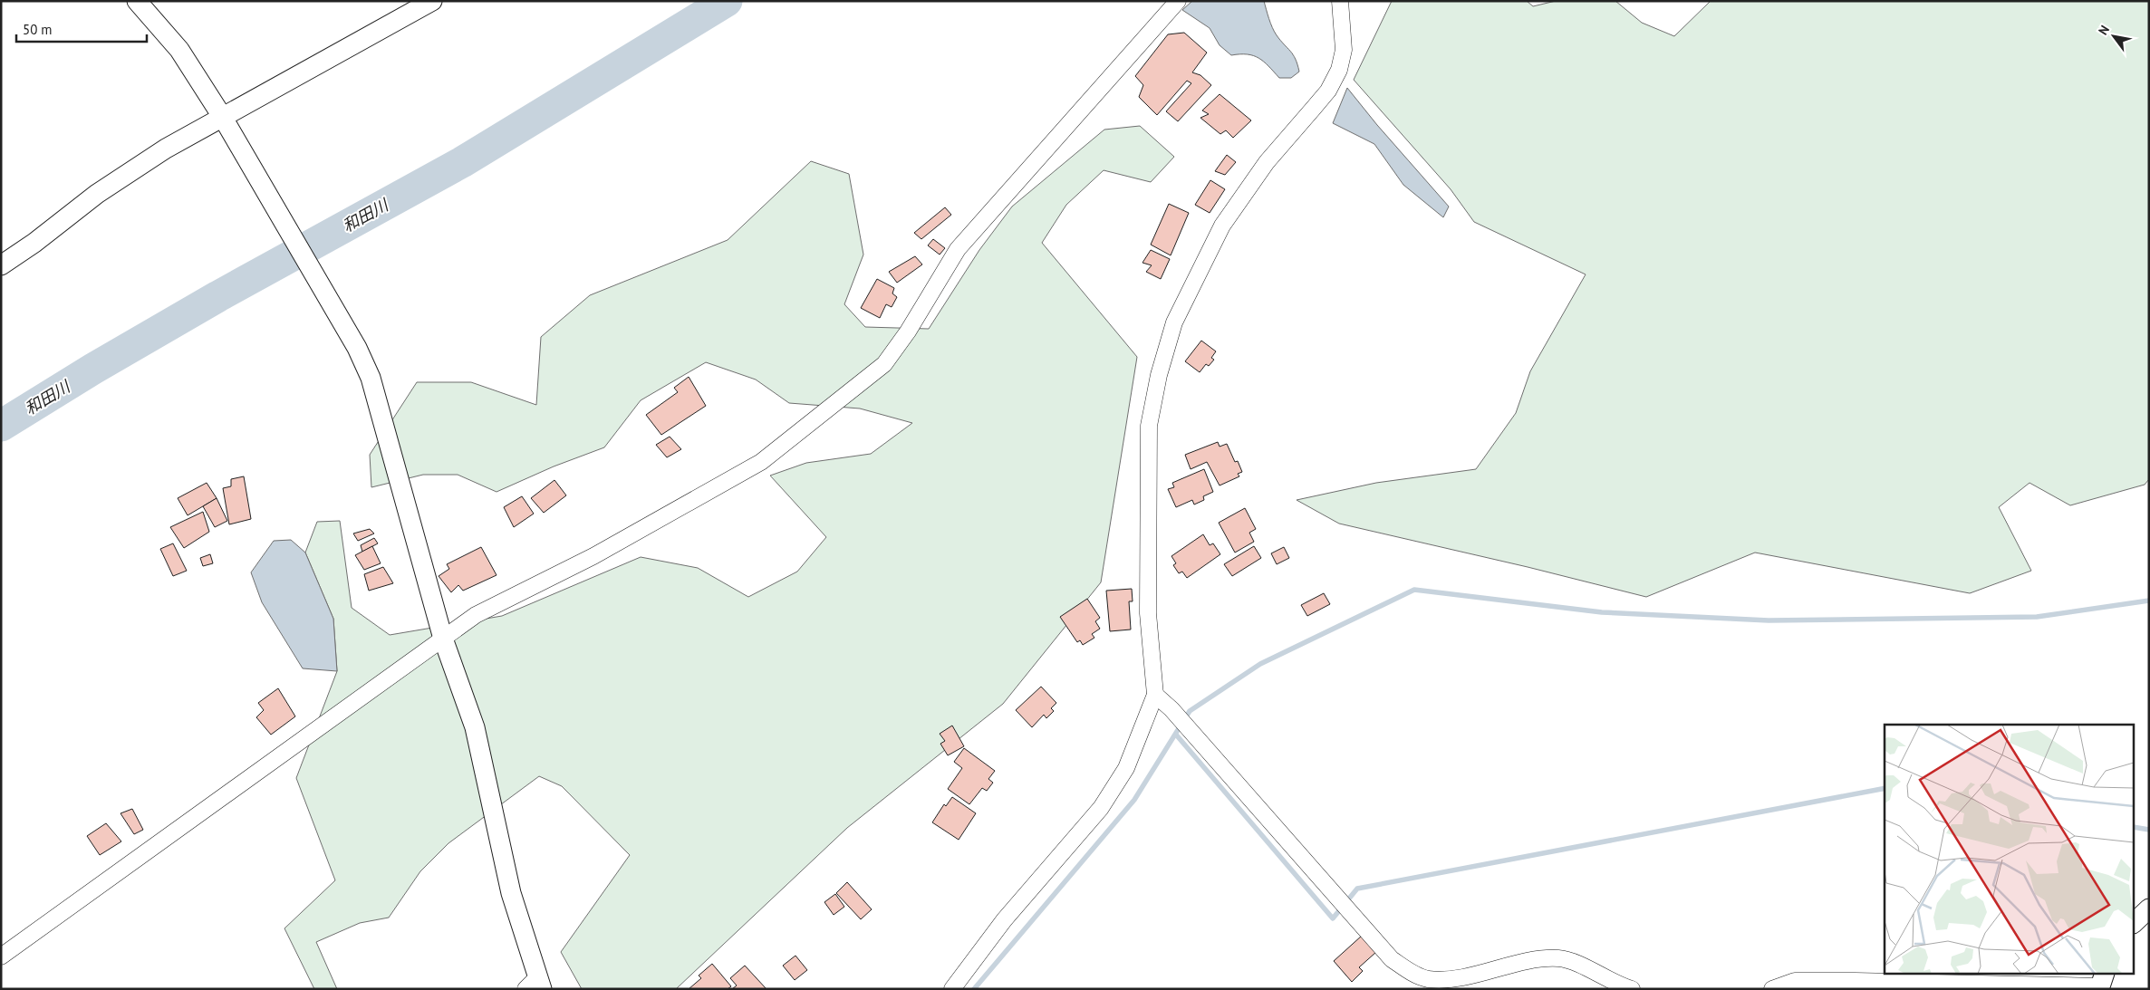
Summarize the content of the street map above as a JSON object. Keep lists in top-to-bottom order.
{
  "water": ["和田川"],
  "scale_bar": "50 m",
  "north": "top left"
}
